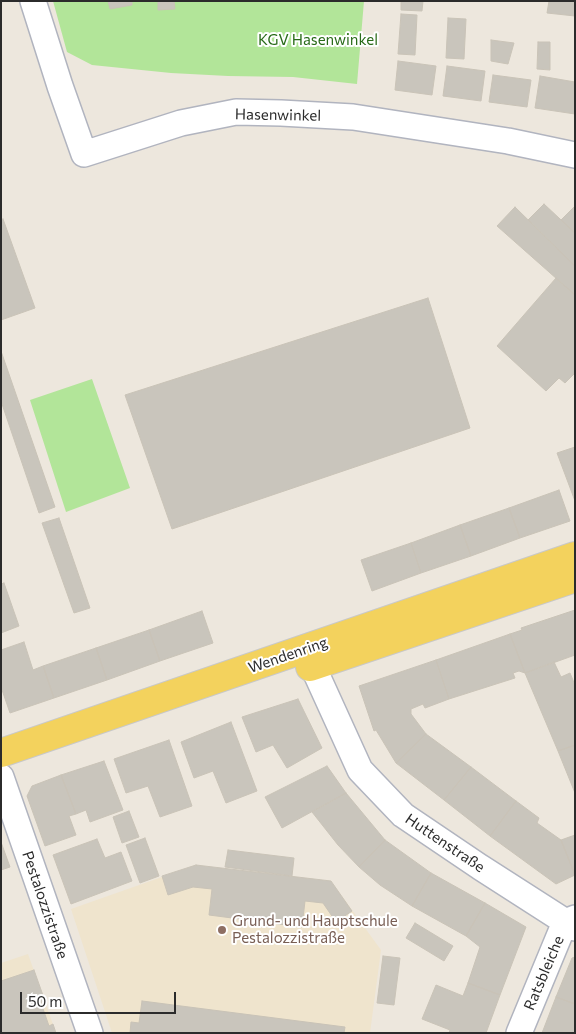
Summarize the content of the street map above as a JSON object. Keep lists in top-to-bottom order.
{
  "streets": {
    "main road": ["Wendenring"],
    "street": [
      "Hasenwinkel",
      "Huttenstraße",
      "Pestalozzistraße",
      "Ratsbleiche"
    ]
  },
  "crossings": [
    ["Wendenring", "Huttenstraße"],
    ["Huttenstraße", "Ratsbleiche"]
  ],
  "parks": ["KGV Hasenwinkel"],
  "places": ["Grund- und Hauptschule Pestalozzistraße"],
  "scale_bar": "50 m"
}
